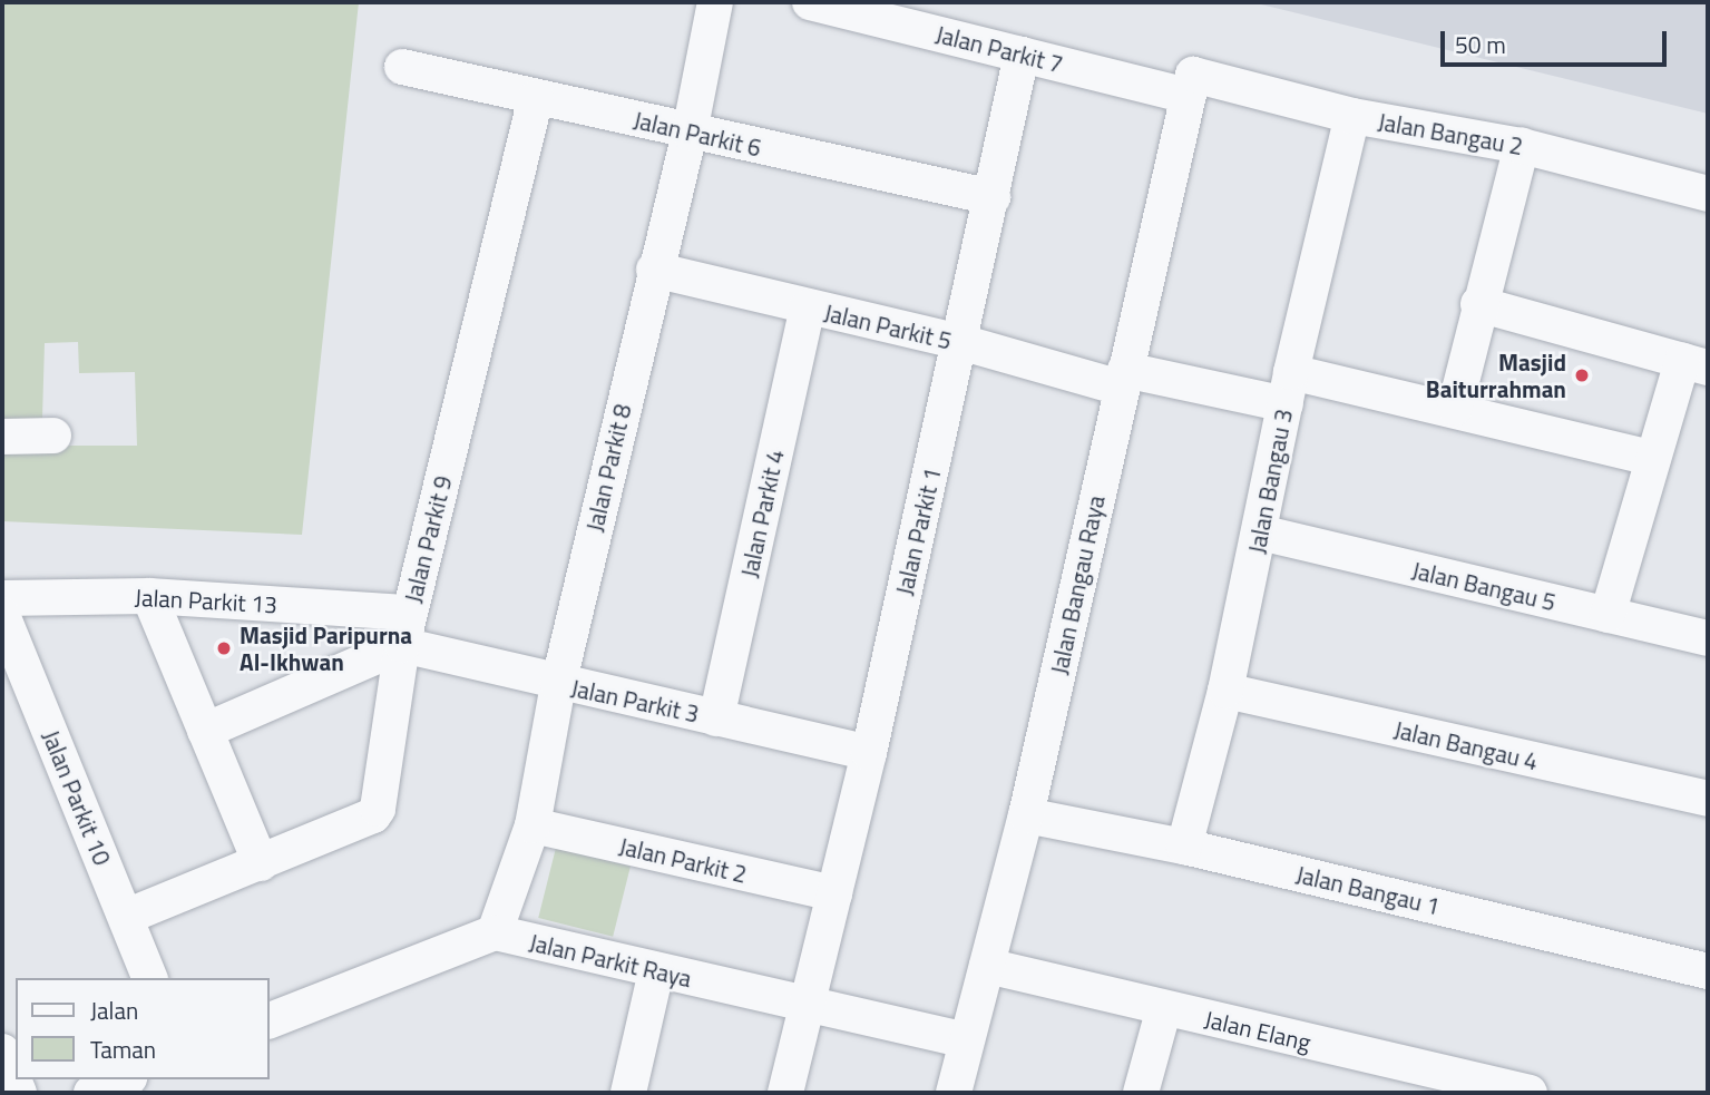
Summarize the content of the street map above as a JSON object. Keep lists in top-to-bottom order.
{
  "streets": {
    "street": [
      "Jalan Parkit 7",
      "Jalan Parkit 6",
      "Jalan Bangau 2",
      "Jalan Parkit 5",
      "Jalan Parkit 8",
      "Jalan Bangau 3",
      "Jalan Parkit 4",
      "Jalan Parkit 1",
      "Jalan Parkit 9",
      "Jalan Bangau Raya",
      "Jalan Bangau 5",
      "Jalan Parkit 13",
      "Jalan Parkit 3",
      "Jalan Bangau 4",
      "Jalan Parkit 10",
      "Jalan Parkit 2",
      "Jalan Bangau 1",
      "Jalan Parkit Raya",
      "Jalan Elang"
    ]
  },
  "crossings": [
    ["Jalan Parkit 7", "Jalan Bangau 2"],
    ["Jalan Parkit 7", "Jalan Parkit 1"],
    ["Jalan Parkit 7", "Jalan Bangau Raya"],
    ["Jalan Parkit 6", "Jalan Parkit 8"],
    ["Jalan Parkit 6", "Jalan Parkit 1"],
    ["Jalan Parkit 6", "Jalan Parkit 9"],
    ["Jalan Bangau 2", "Jalan Bangau 3"],
    ["Jalan Bangau 2", "Jalan Bangau Raya"],
    ["Jalan Parkit 5", "Jalan Parkit 8"],
    ["Jalan Parkit 5", "Jalan Bangau 3"],
    ["Jalan Parkit 5", "Jalan Parkit 4"],
    ["Jalan Parkit 5", "Jalan Parkit 1"],
    ["Jalan Parkit 5", "Jalan Bangau Raya"],
    ["Jalan Parkit 8", "Jalan Parkit 3"],
    ["Jalan Parkit 8", "Jalan Parkit 2"],
    ["Jalan Parkit 8", "Jalan Parkit Raya"],
    ["Jalan Bangau 3", "Jalan Bangau 5"],
    ["Jalan Bangau 3", "Jalan Bangau 4"],
    ["Jalan Bangau 3", "Jalan Bangau 1"],
    ["Jalan Parkit 4", "Jalan Parkit 3"],
    ["Jalan Parkit 1", "Jalan Parkit 3"],
    ["Jalan Parkit 1", "Jalan Parkit 2"],
    ["Jalan Parkit 1", "Jalan Parkit Raya"],
    ["Jalan Parkit 9", "Jalan Parkit 13"],
    ["Jalan Parkit 9", "Jalan Parkit 3"],
    ["Jalan Parkit 9", "Jalan Parkit 10"],
    ["Jalan Bangau Raya", "Jalan Bangau 1"],
    ["Jalan Bangau Raya", "Jalan Parkit Raya"],
    ["Jalan Bangau Raya", "Jalan Elang"],
    ["Jalan Parkit 13", "Jalan Parkit 3"]
  ],
  "places": ["Masjid Baiturrahman", "Masjid Paripurna Al-Ikhwan"],
  "legend": ["Jalan", "Taman"],
  "scale_bar": "50 m"
}
